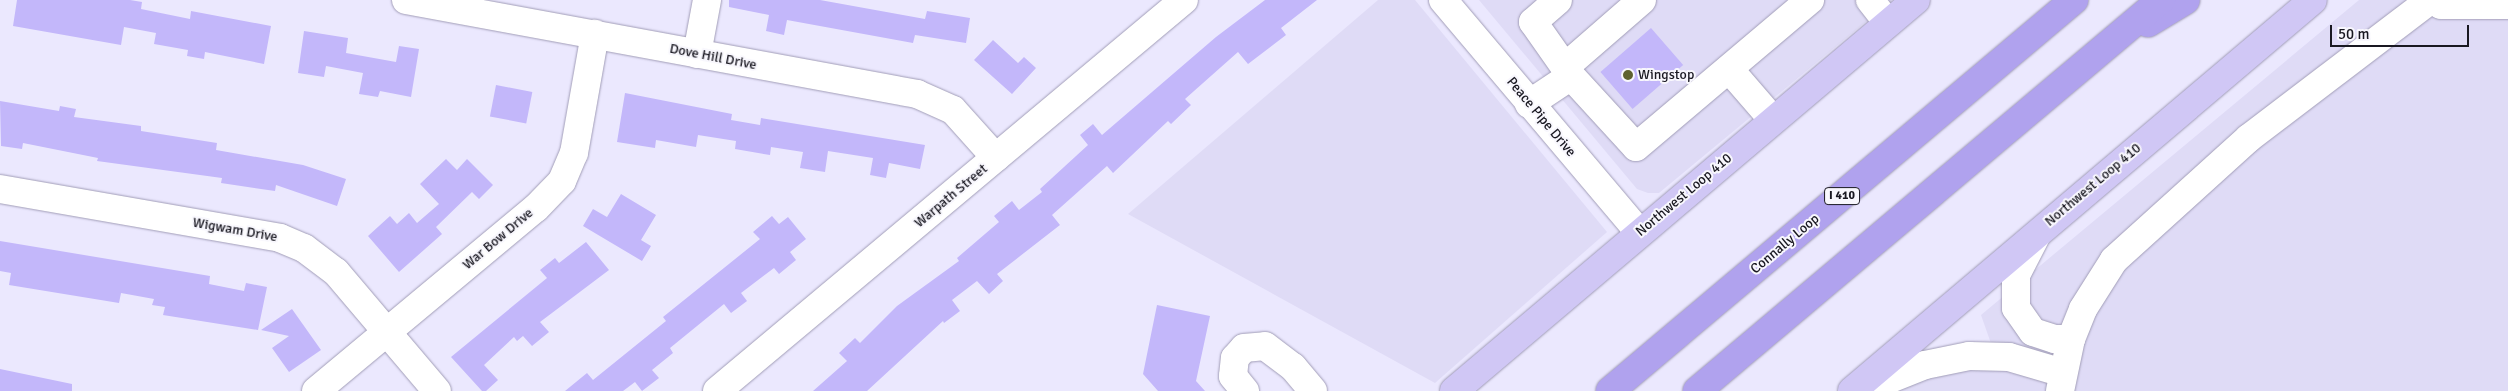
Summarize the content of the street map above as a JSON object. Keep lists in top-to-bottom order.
{
  "streets": {
    "highway": ["I 410", "Connally Loop"],
    "main road": ["Northwest Loop 410"],
    "street": [
      "Dove Hill Drive",
      "Peace Pipe Drive",
      "Warpath Street",
      "Wigwam Drive",
      "War Bow Drive"
    ]
  },
  "crossings": [
    ["Dove Hill Drive", "Warpath Street"],
    ["Dove Hill Drive", "War Bow Drive"],
    ["Peace Pipe Drive", "Northwest Loop 410"],
    ["Wigwam Drive", "War Bow Drive"]
  ],
  "places": ["Wingstop"],
  "scale_bar": "50 m"
}
